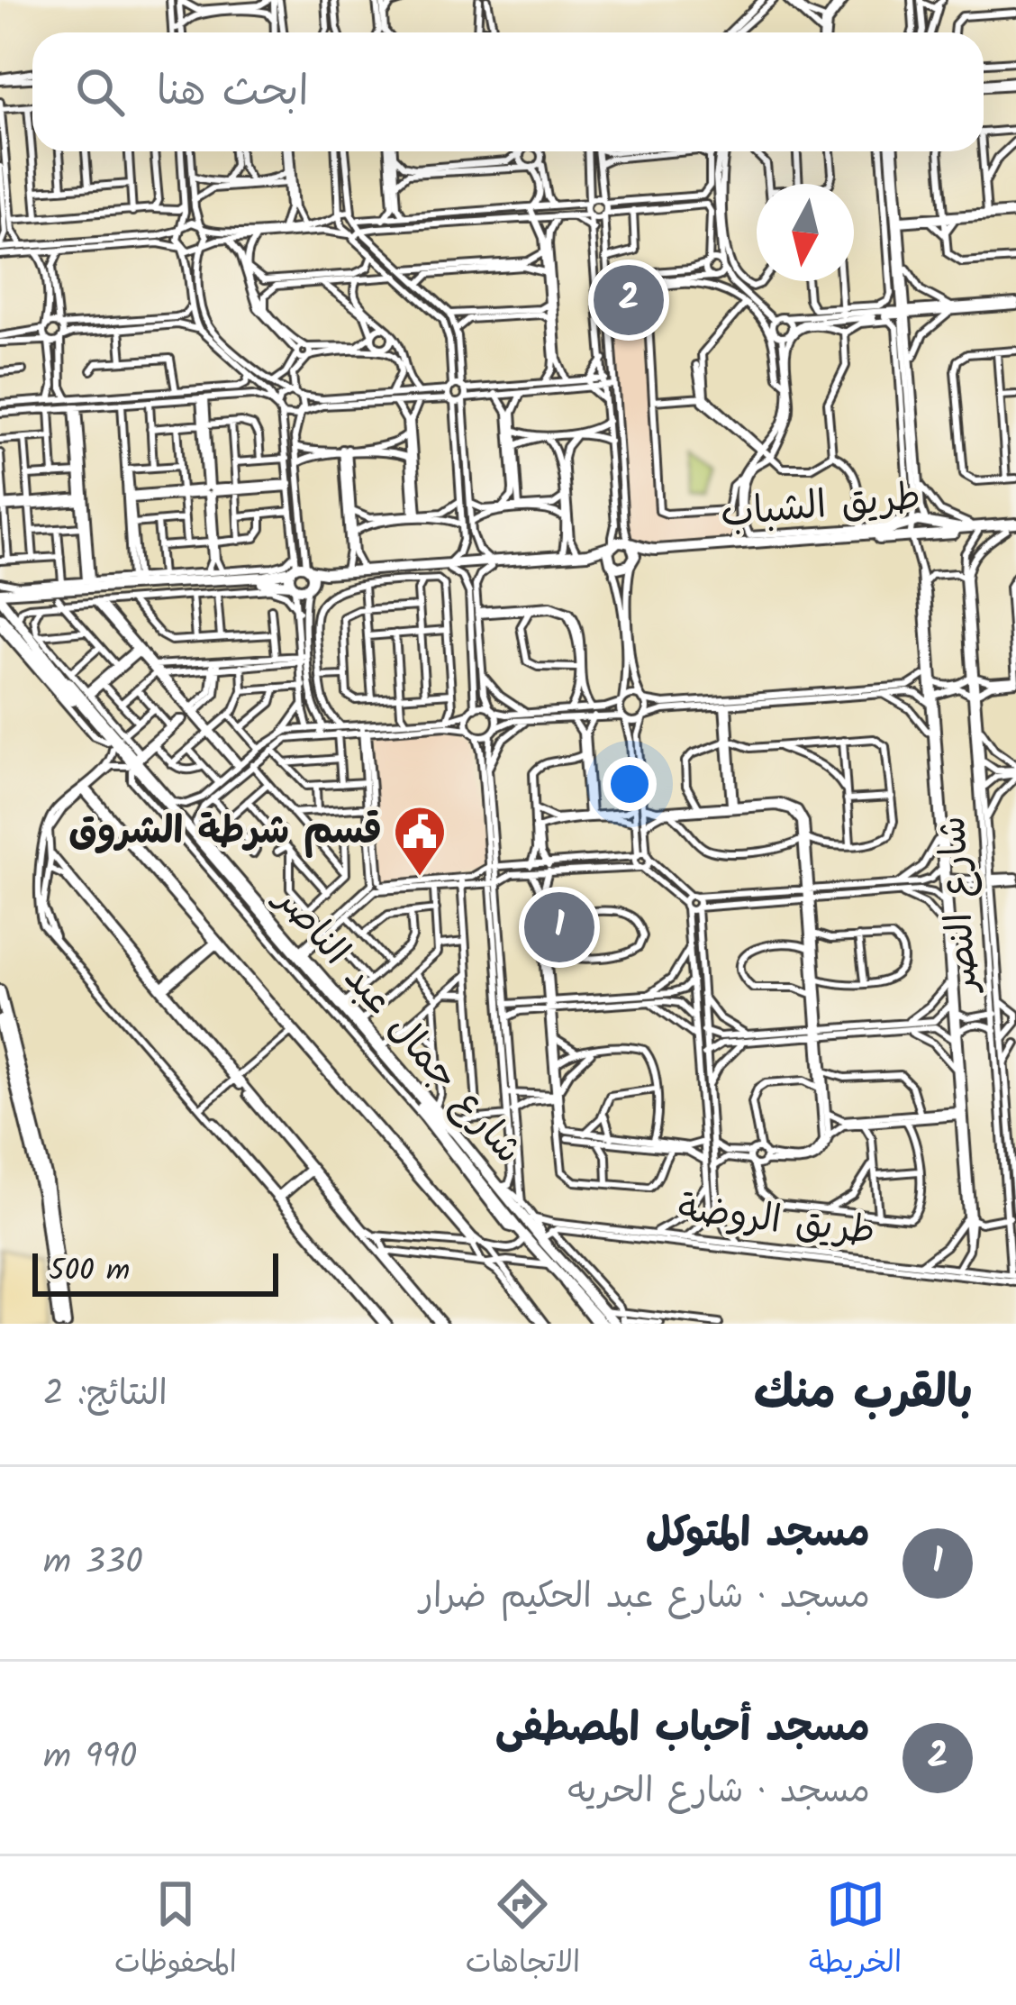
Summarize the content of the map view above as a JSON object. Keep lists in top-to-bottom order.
{
  "streets": {
    "main road": ["طريق الشباب", "شارع جمال عبد الناصر"],
    "street": ["شارع النصر", "طريق الروضة"]
  },
  "crossings": [
    ["طريق الشباب", "شارع النصر"],
    ["شارع النصر", "طريق الروضة"]
  ],
  "places": {
    "public building": ["قسم شرطة الشروق"]
  },
  "scale_bar": "500 m",
  "north": "bottom",
  "page": {
    "search": "ابحث هنا",
    "pins": ["2", "1"],
    "scale": "500 m",
    "heading": ["بالقرب منك", "النتائج: 2"],
    "list": [
      {
        "mark": "1",
        "name": "مسجد المتوكل",
        "note": "مسجد · شارع عبد الحكيم ضرار",
        "value": "330 m"
      },
      {
        "mark": "2",
        "name": "مسجد أحباب المصطفى",
        "note": "مسجد · شارع الحريه",
        "value": "990 m"
      }
    ],
    "nav": ["الخريطة", "الاتجاهات", "المحفوظات"]
  }
}
